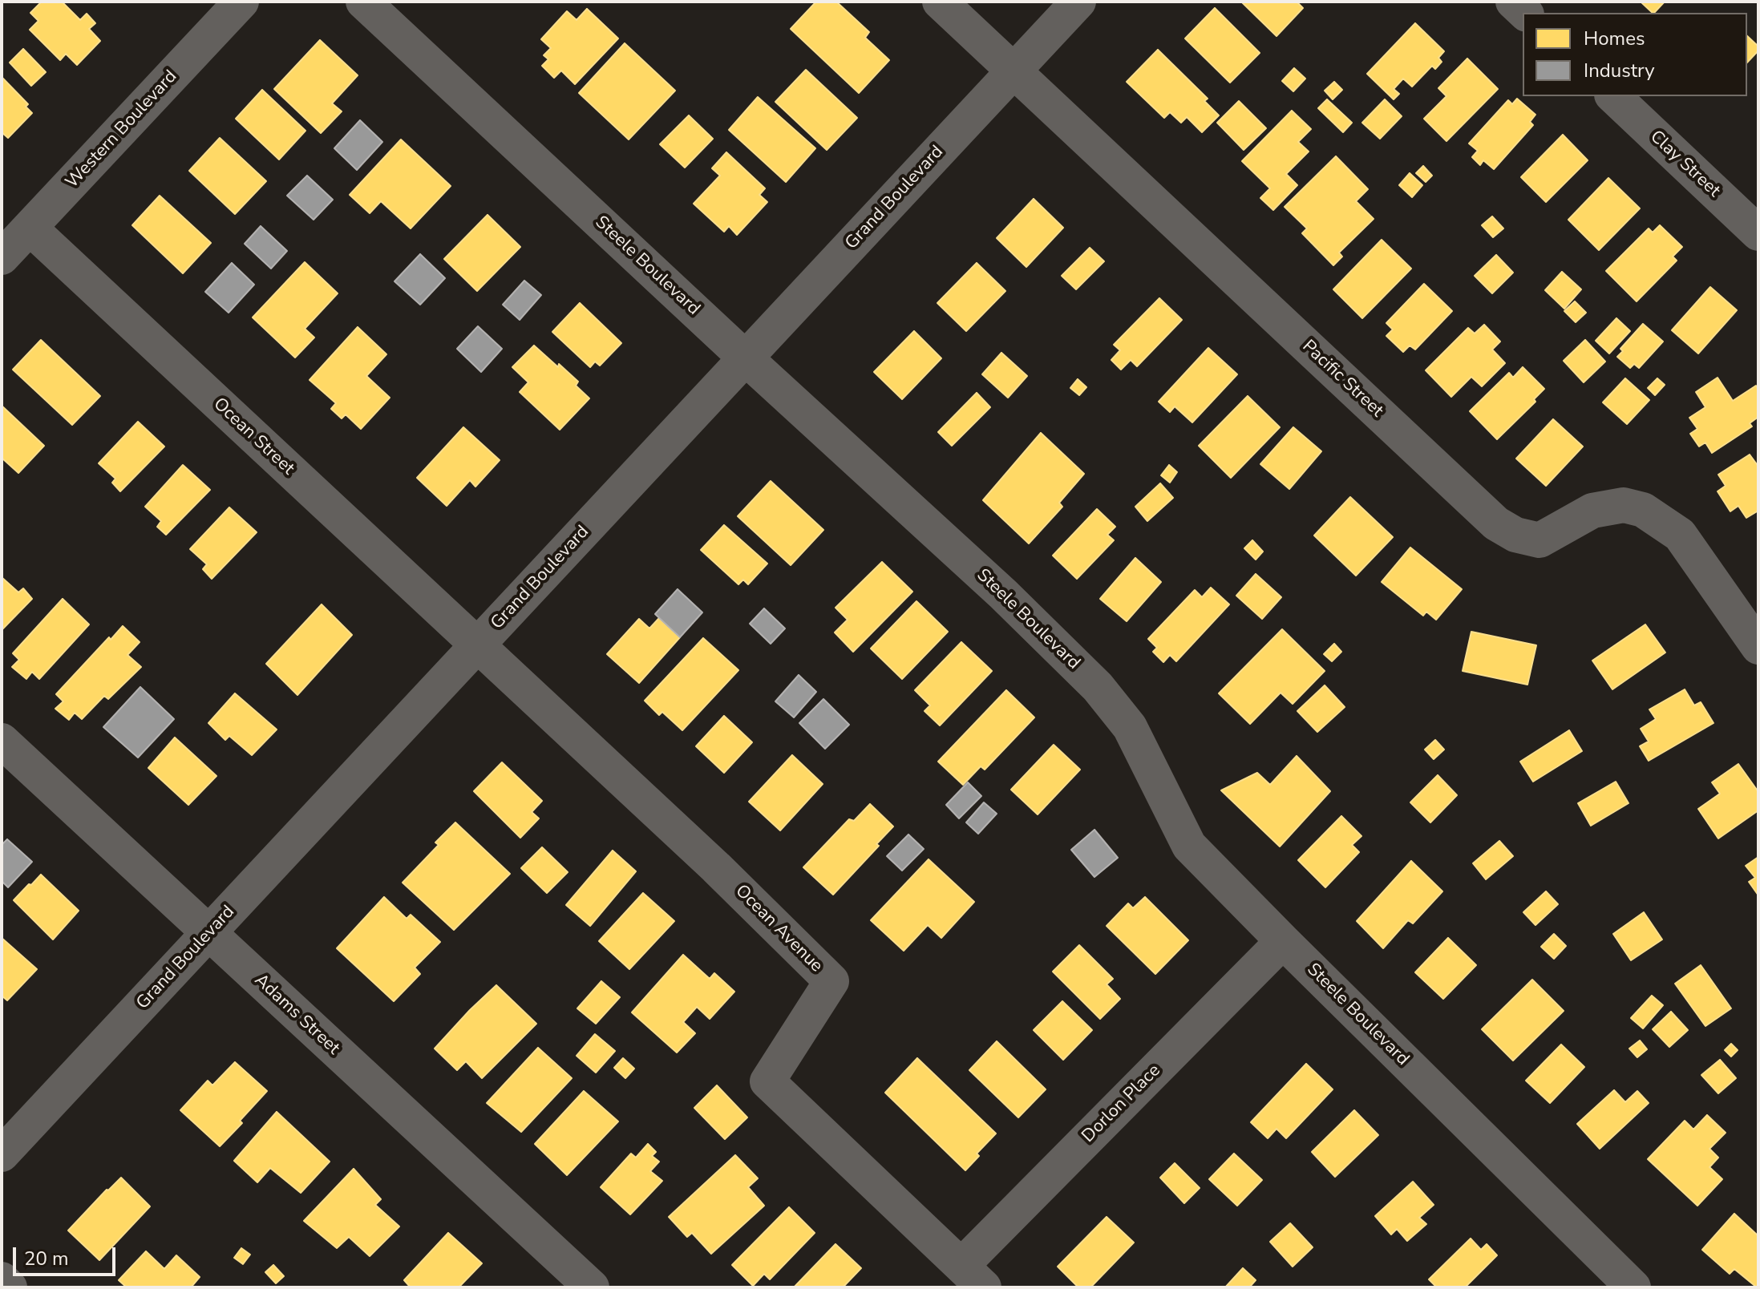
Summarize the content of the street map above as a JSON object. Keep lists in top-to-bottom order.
{
  "streets": {
    "street": [
      "Western Boulevard",
      "Clay Street",
      "Grand Boulevard",
      "Steele Boulevard",
      "Pacific Street",
      "Ocean Street",
      "Ocean Avenue",
      "Adams Street",
      "Dorlon Place"
    ]
  },
  "crossings": [
    ["Western Boulevard", "Ocean Street"],
    ["Grand Boulevard", "Steele Boulevard"],
    ["Grand Boulevard", "Pacific Street"],
    ["Grand Boulevard", "Ocean Street"],
    ["Grand Boulevard", "Ocean Avenue"],
    ["Grand Boulevard", "Adams Street"],
    ["Steele Boulevard", "Dorlon Place"],
    ["Ocean Street", "Ocean Avenue"],
    ["Ocean Avenue", "Dorlon Place"]
  ],
  "legend": ["Homes", "Industry"],
  "scale_bar": "20 m"
}
